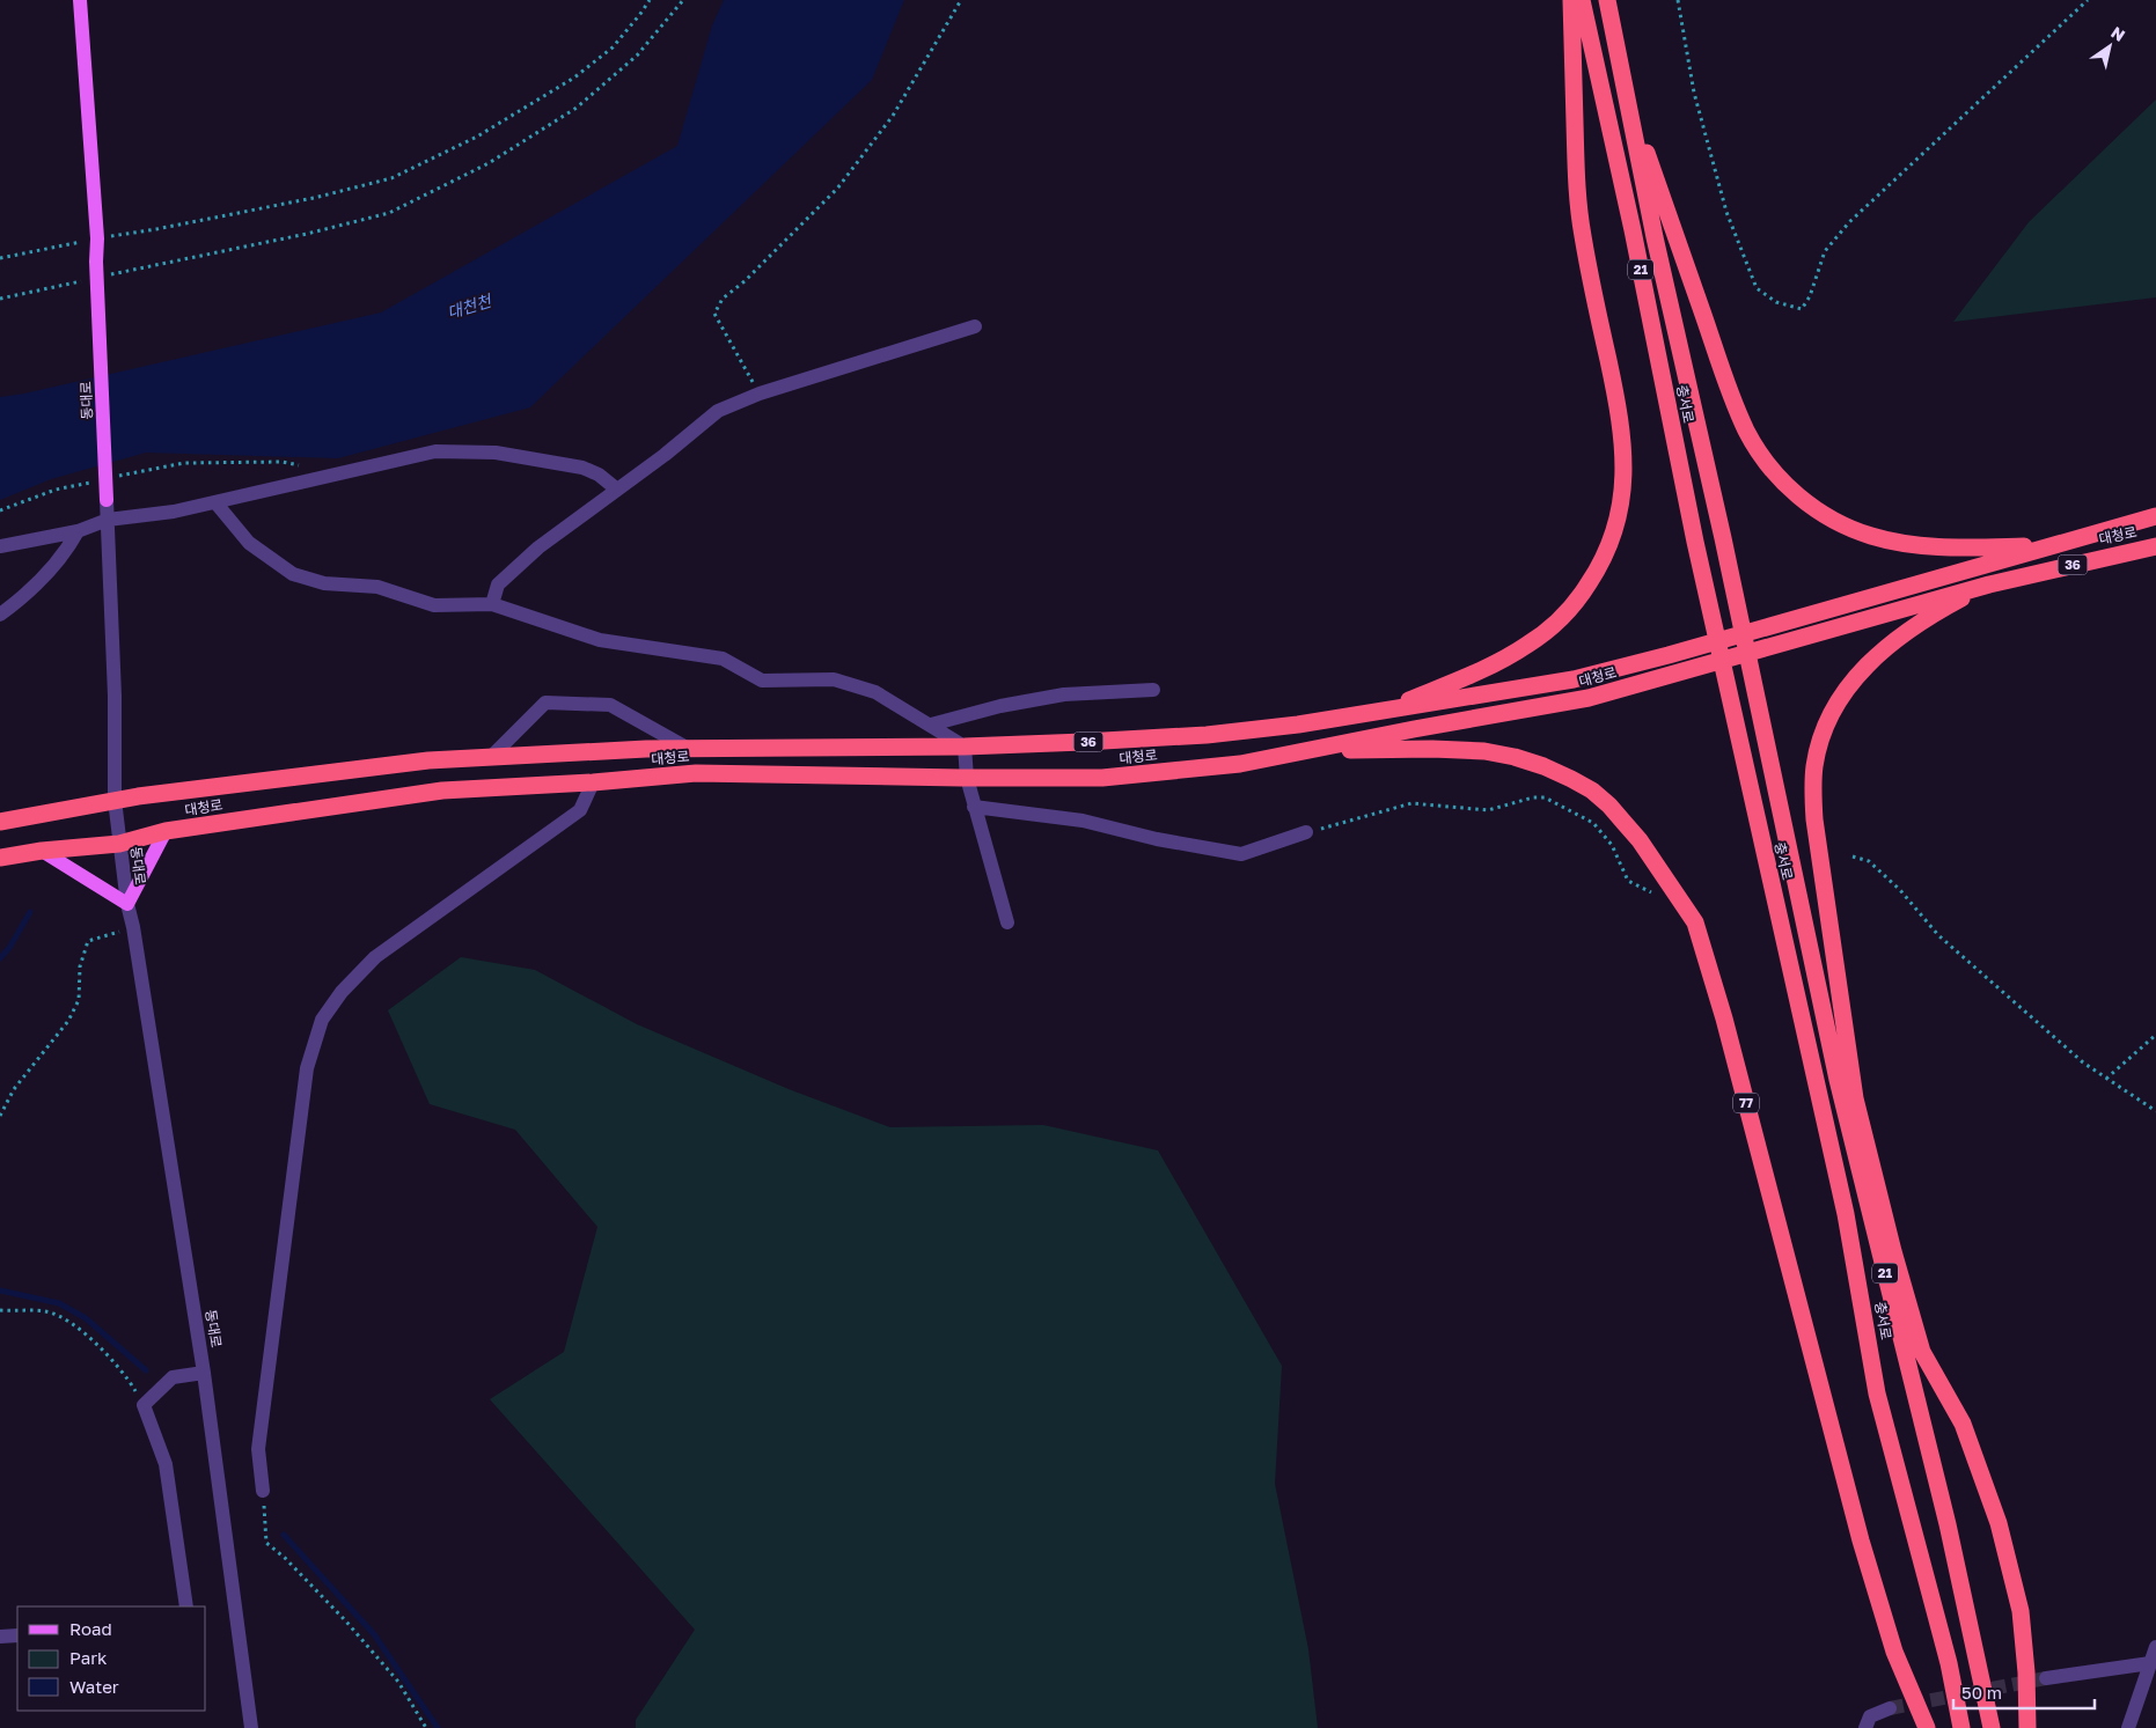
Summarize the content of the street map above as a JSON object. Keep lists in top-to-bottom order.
{
  "streets": {
    "highway": [
      "21",
      "충서로",
      "대청로",
      "36",
      "77"
    ],
    "main road": ["동대로"]
  },
  "crossings": [
    ["동대로", "대청로"],
    ["대청로", "77"]
  ],
  "water": ["대천천"],
  "legend": ["Road", "Park", "Water"],
  "scale_bar": "50 m",
  "north": "top right"
}
